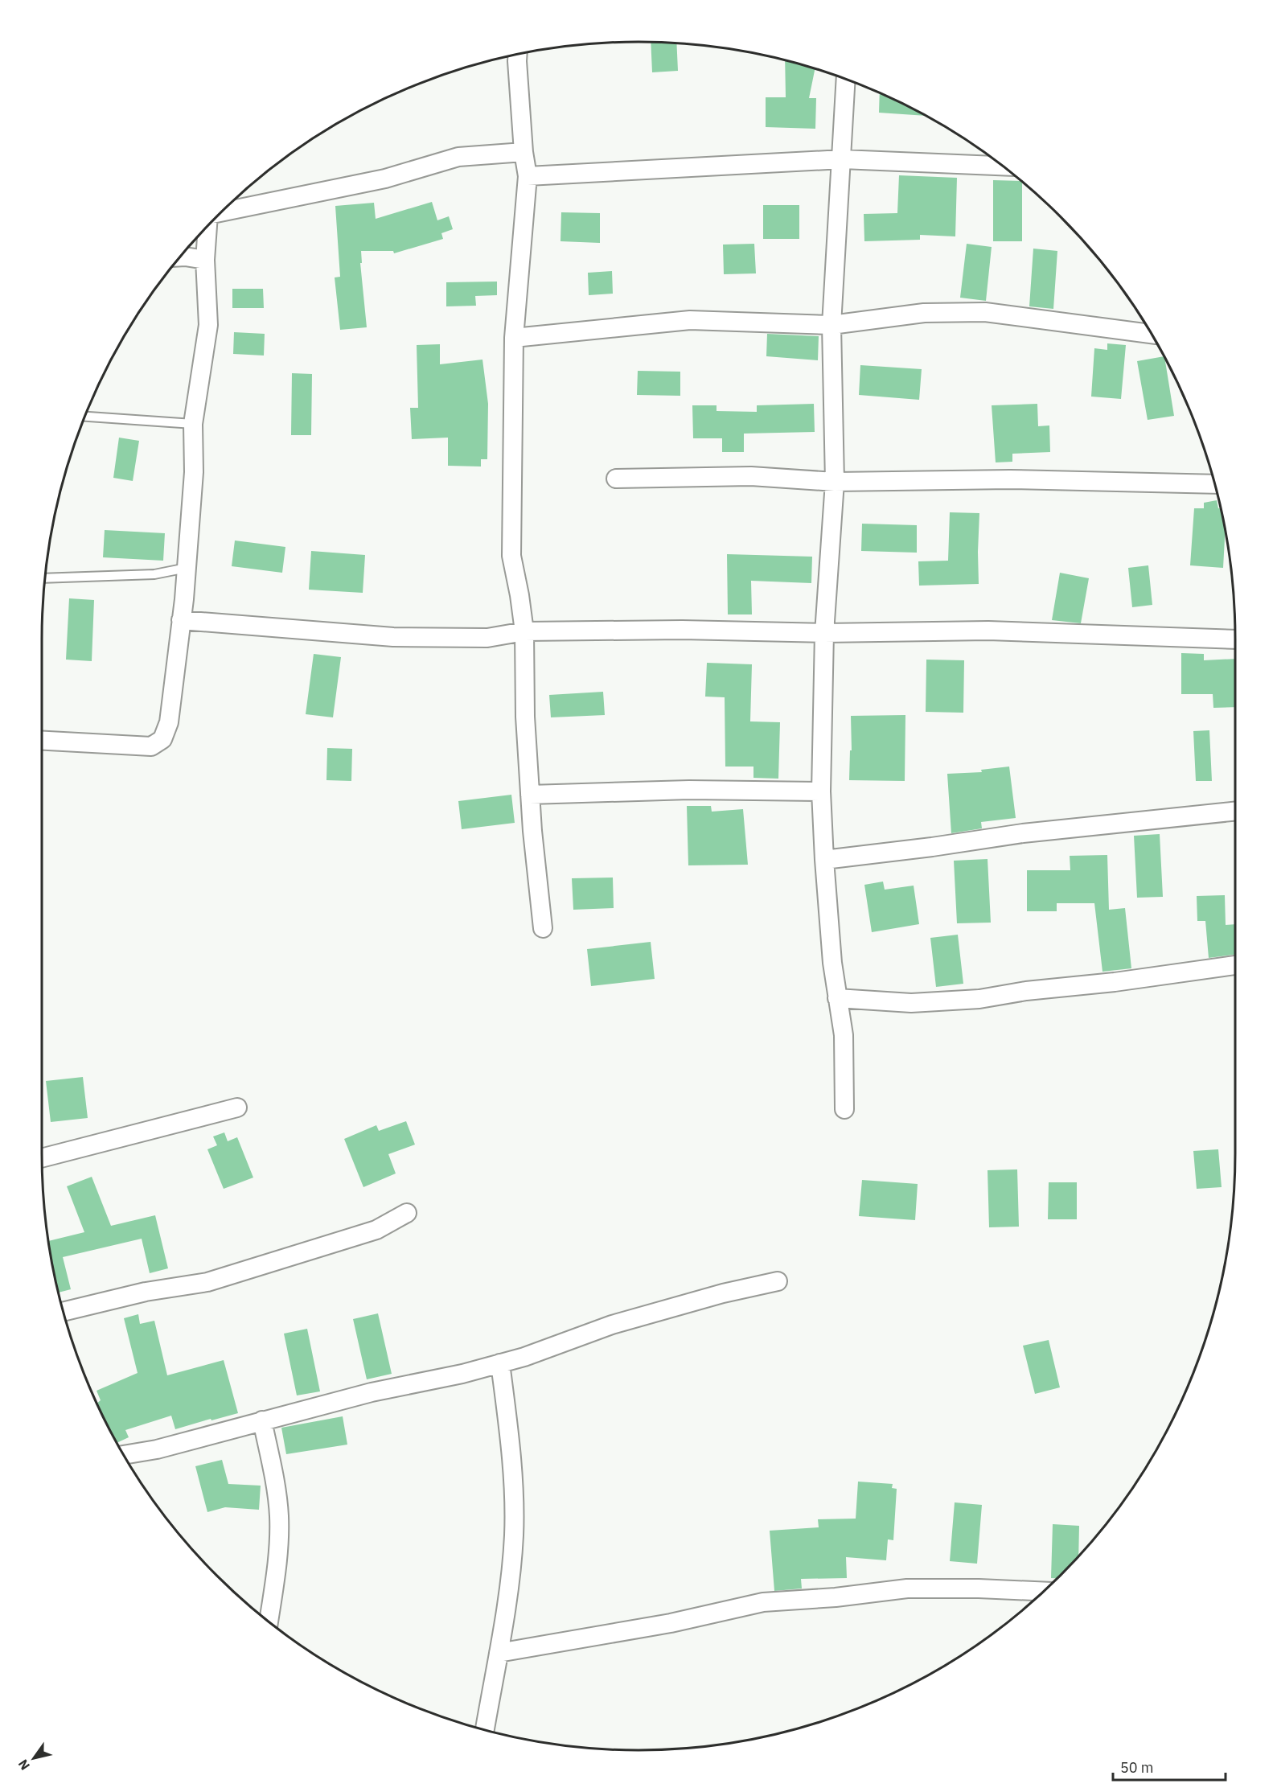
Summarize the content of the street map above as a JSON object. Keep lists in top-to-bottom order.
{
  "scale_bar": "50 m",
  "north": "bottom left"
}
